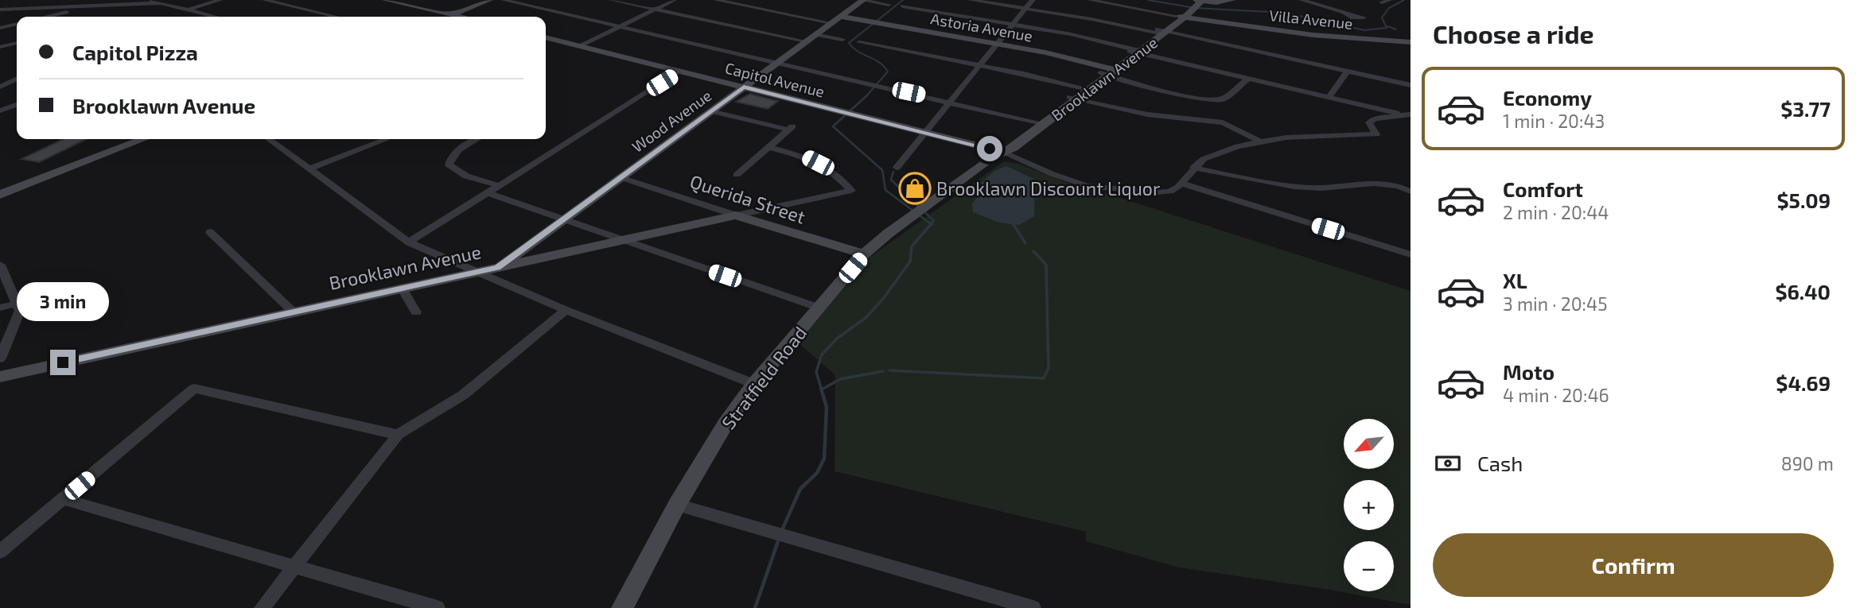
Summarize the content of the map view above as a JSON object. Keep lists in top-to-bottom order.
{
  "streets": {
    "main road": [
      "Villa Avenue",
      "Astoria Avenue",
      "Brooklawn Avenue",
      "Capitol Avenue",
      "Wood Avenue",
      "Querida Street",
      "Stratfield Road"
    ]
  },
  "crossings": [
    ["Villa Avenue", "Brooklawn Avenue"],
    ["Astoria Avenue", "Brooklawn Avenue"],
    ["Astoria Avenue", "Wood Avenue"],
    ["Brooklawn Avenue", "Capitol Avenue"],
    ["Brooklawn Avenue", "Wood Avenue"],
    ["Brooklawn Avenue", "Querida Street"],
    ["Brooklawn Avenue", "Stratfield Road"],
    ["Capitol Avenue", "Wood Avenue"],
    ["Wood Avenue", "Querida Street"],
    ["Querida Street", "Stratfield Road"]
  ],
  "places": {
    "shop": ["Brooklawn Discount Liquor"]
  },
  "north": "bottom left",
  "page": {
    "heading": "Choose a ride",
    "banner": ["Capitol Pizza", "Brooklawn Avenue"],
    "list": [
      {
        "name": "Economy",
        "note": "1 min · 20:43",
        "value": "$3.77"
      },
      {
        "name": "Comfort",
        "note": "2 min · 20:44",
        "value": "$5.09"
      },
      {
        "name": "XL",
        "note": "3 min · 20:45",
        "value": "$6.40"
      },
      {
        "name": "Moto",
        "note": "4 min · 20:46",
        "value": "$4.69"
      }
    ],
    "bubble": "3 min",
    "map_buttons": ["+", "−"],
    "pay": ["Cash", "890 m"],
    "buttons": "Confirm"
  }
}
